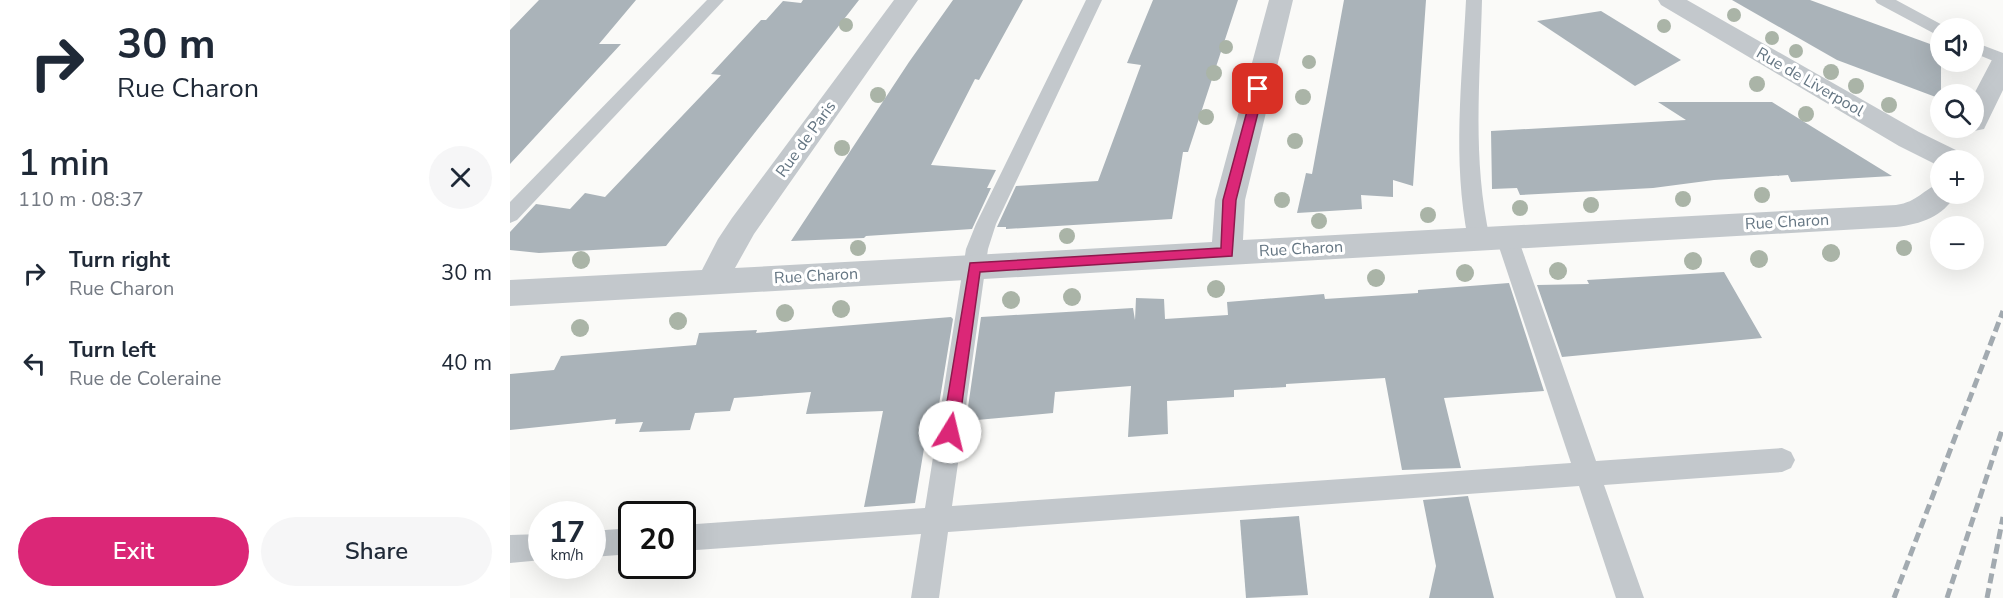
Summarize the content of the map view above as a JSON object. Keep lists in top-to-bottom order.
{
  "streets": {
    "street": ["Rue de Liverpool", "Rue de Paris", "Rue Charon"]
  },
  "crossings": [
    ["Rue de Paris", "Rue Charon"]
  ],
  "page": {
    "turn": ["30 m", "Rue Charon"],
    "map_buttons": ["+", "−"],
    "heading": ["1 min", "110 m · 08:37"],
    "list": [
      {
        "name": "Turn right",
        "note": "Rue Charon",
        "value": "30 m"
      },
      {
        "name": "Turn left",
        "note": "Rue de Coleraine",
        "value": "40 m"
      }
    ],
    "speed": "17 km/h",
    "limit": "20",
    "buttons": ["Exit", "Share"]
  }
}
